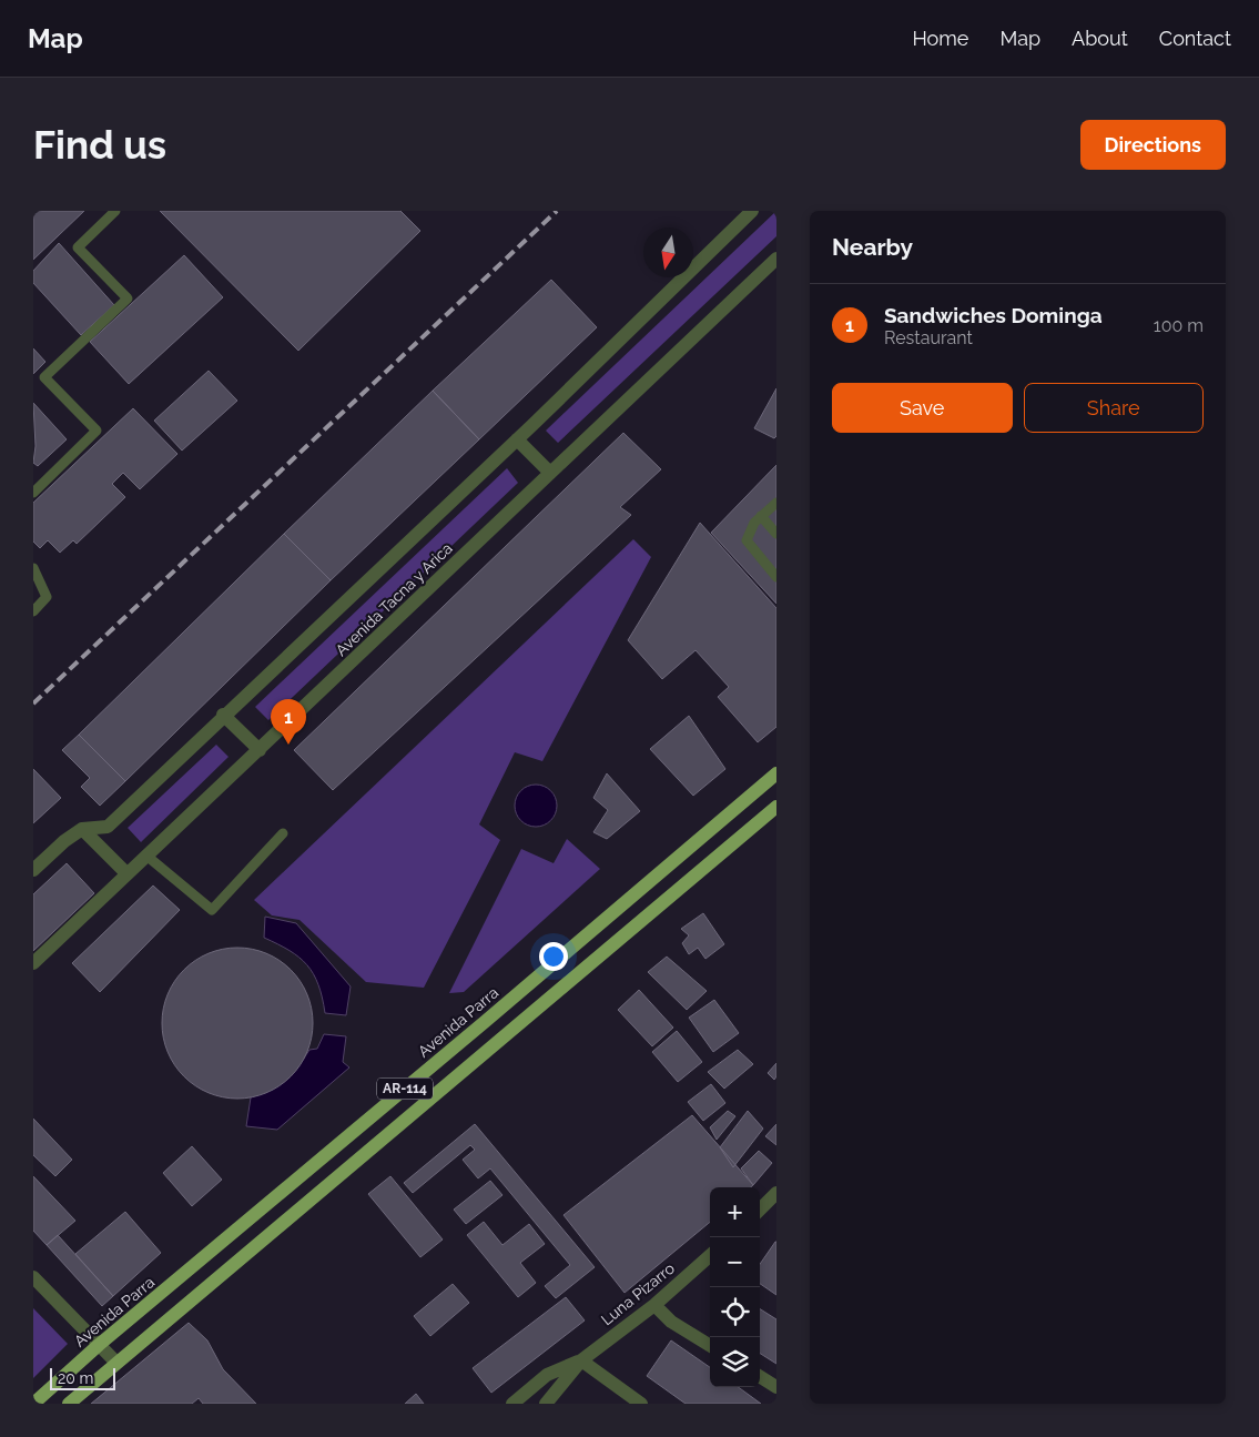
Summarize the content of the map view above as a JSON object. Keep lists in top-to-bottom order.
{
  "streets": {
    "main road": ["Avenida Parra", "AR-114"],
    "street": ["Avenida Tacna y Arica", "Luna Pizarro"]
  },
  "scale_bar": "20 m",
  "north": "bottom",
  "page": {
    "header": "Map",
    "nav": [
      "Home",
      "Map",
      "About",
      "Contact"
    ],
    "buttons": [
      "Directions",
      ["Save", "Share"]
    ],
    "title": "Find us",
    "heading": "Nearby",
    "list": [
      {
        "mark": "1",
        "name": "Sandwiches Dominga",
        "note": "Restaurant",
        "value": "100 m"
      }
    ],
    "pins": "1",
    "map_buttons": ["+", "−"],
    "scale": "20 m"
  }
}
